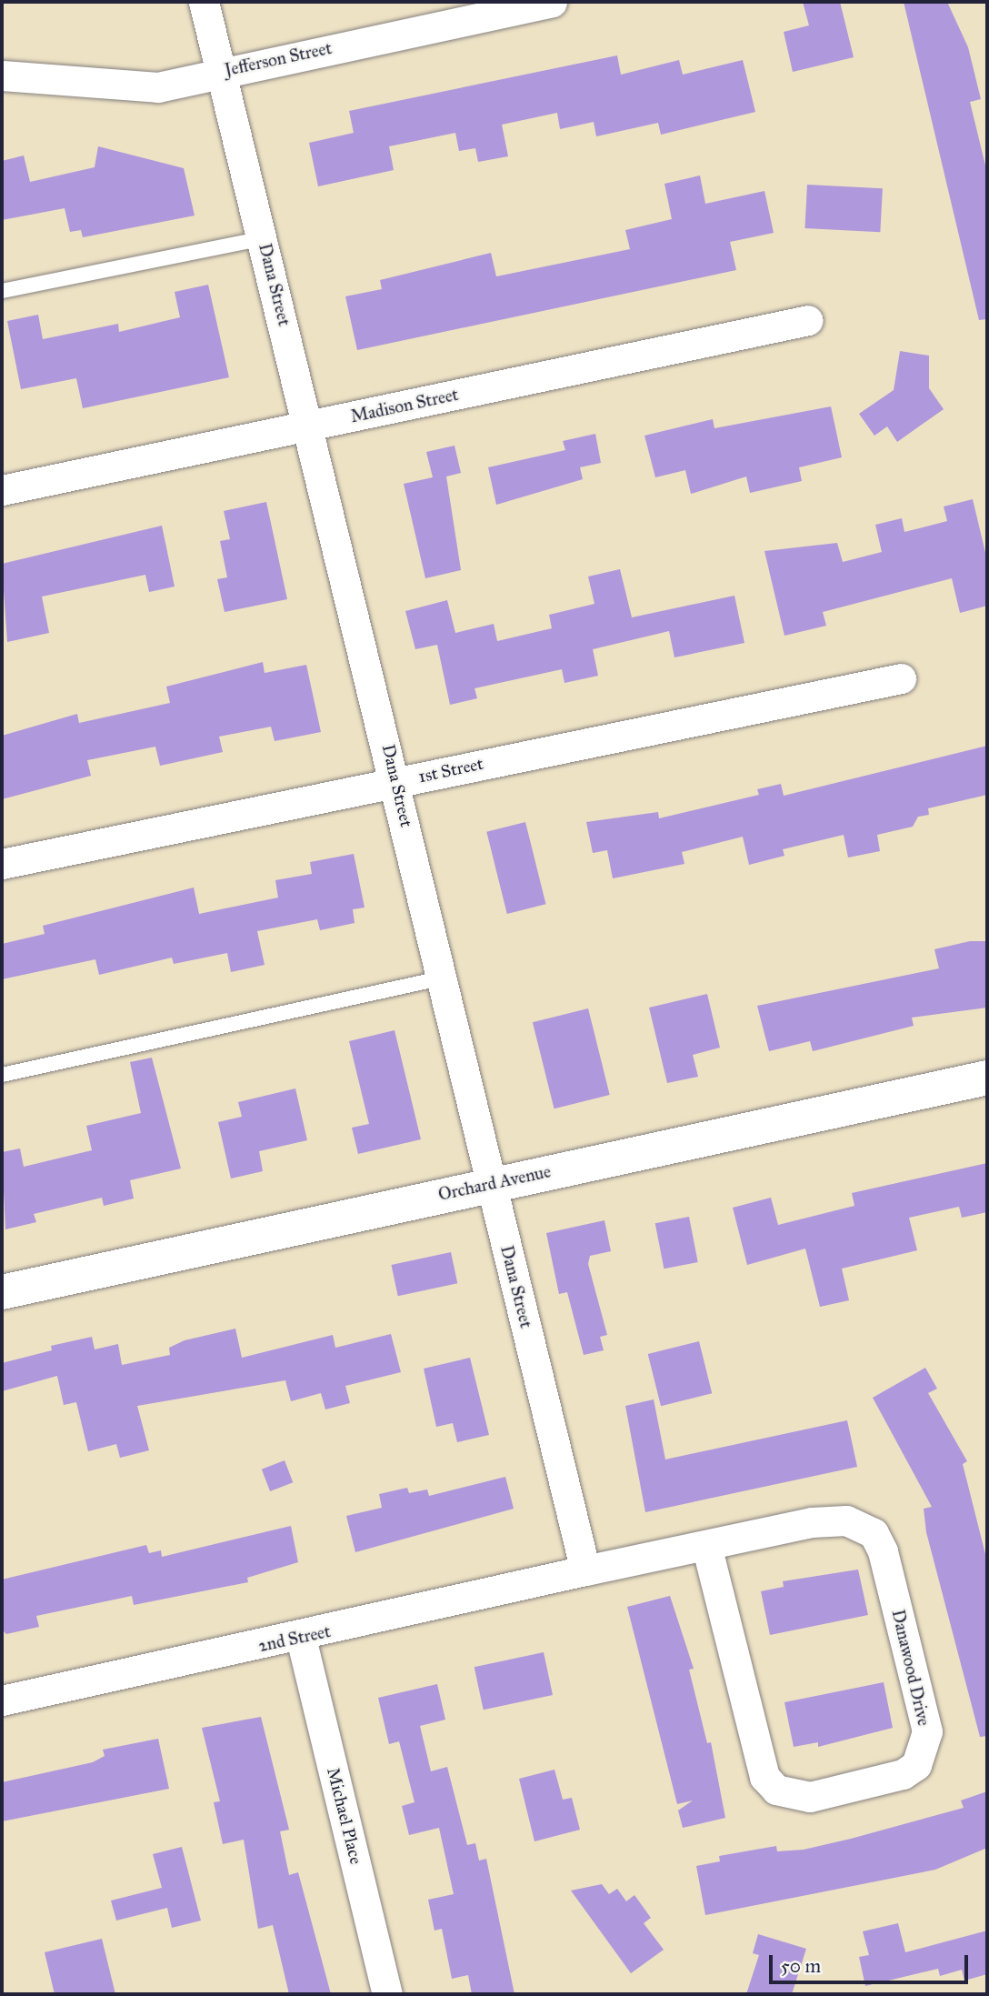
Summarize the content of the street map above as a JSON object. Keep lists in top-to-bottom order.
{
  "streets": {
    "street": [
      "Jefferson Street",
      "Dana Street",
      "Madison Street",
      "1st Street",
      "Orchard Avenue",
      "2nd Street",
      "Danawood Drive",
      "Michael Place"
    ]
  },
  "crossings": [
    ["Jefferson Street", "Dana Street"],
    ["Dana Street", "Madison Street"],
    ["Dana Street", "1st Street"],
    ["Dana Street", "Orchard Avenue"],
    ["Dana Street", "2nd Street"],
    ["Dana Street", "Danawood Drive"],
    ["2nd Street", "Danawood Drive"],
    ["2nd Street", "Michael Place"]
  ],
  "scale_bar": "50 m"
}
